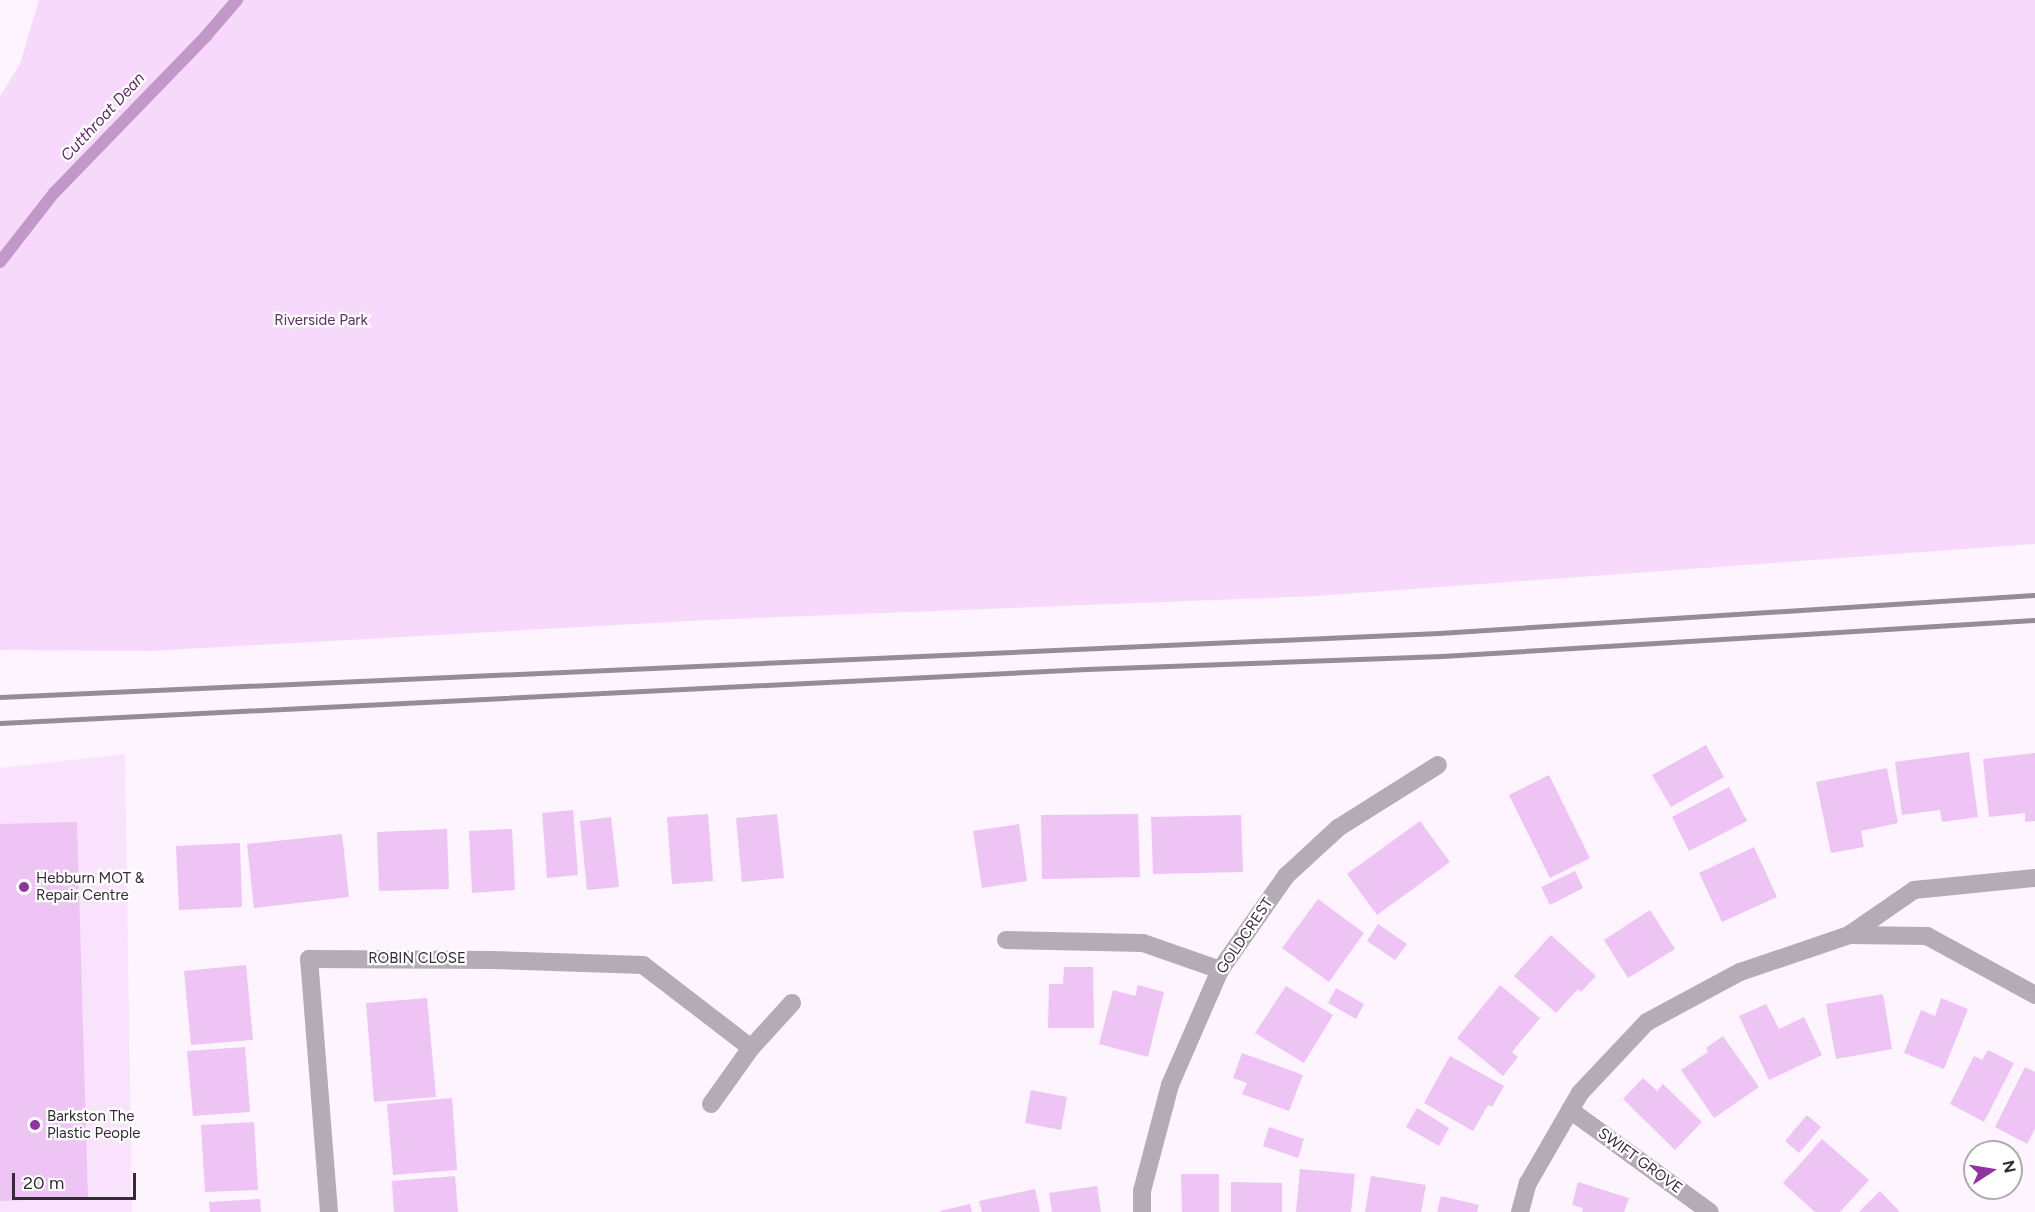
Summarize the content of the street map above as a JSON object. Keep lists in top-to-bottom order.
{
  "streets": {
    "street": ["GOLDCREST", "ROBIN CLOSE", "SWIFT GROVE"]
  },
  "water": ["Cutthroat Dean"],
  "parks": ["Riverside Park"],
  "places": ["Hebburn MOT & Repair Centre", "Barkston The Plastic People"],
  "scale_bar": "20 m",
  "north": "right"
}
